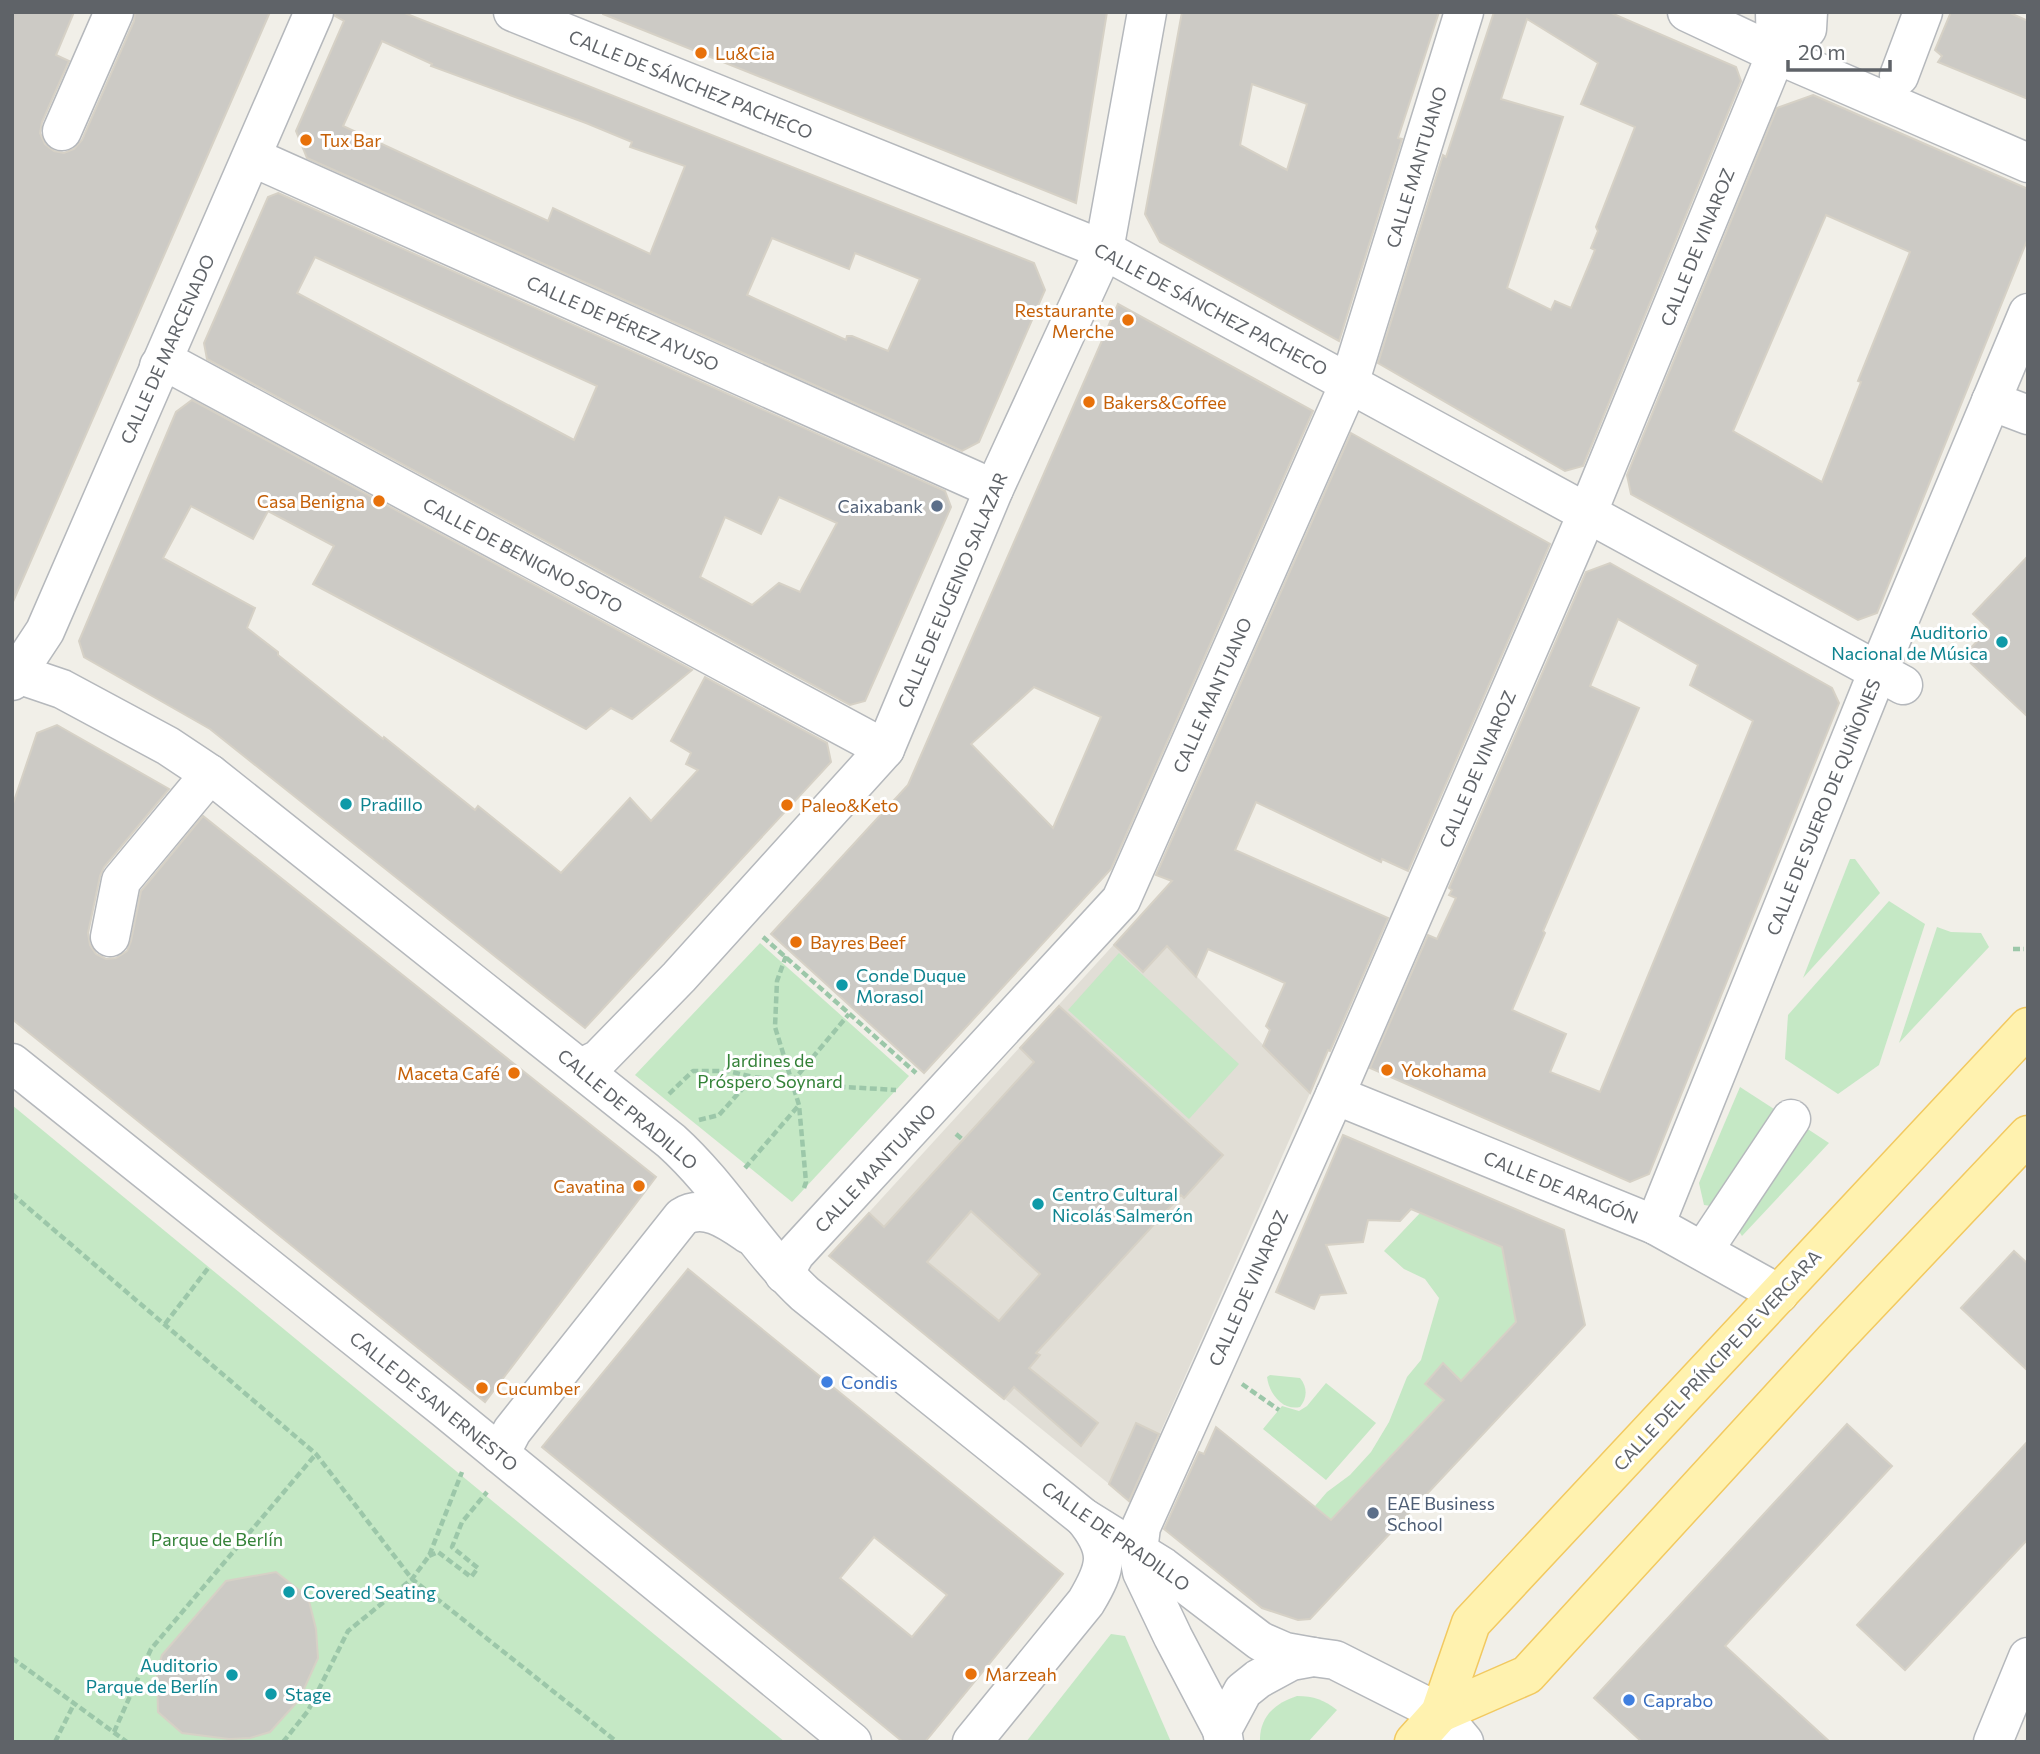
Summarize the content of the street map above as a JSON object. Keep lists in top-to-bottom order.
{
  "streets": {
    "main road": ["CALLE DEL PRÍNCIPE DE VERGARA"],
    "street": [
      "CALLE DE SÁNCHEZ PACHECO",
      "CALLE MANTUANO",
      "CALLE DE VINAROZ",
      "CALLE DE PÉREZ AYUSO",
      "CALLE DE MARCENADO",
      "CALLE DE BENIGNO SOTO",
      "CALLE DE EUGENIO SALAZAR",
      "CALLE DE SUERO DE QUIÑONES",
      "CALLE DE PRADILLO",
      "CALLE DE ARAGÓN",
      "CALLE DE SAN ERNESTO"
    ]
  },
  "crossings": [
    ["CALLE DE SÁNCHEZ PACHECO", "CALLE MANTUANO"],
    ["CALLE DE SÁNCHEZ PACHECO", "CALLE DE VINAROZ"],
    ["CALLE DE SÁNCHEZ PACHECO", "CALLE DE EUGENIO SALAZAR"],
    ["CALLE DE SÁNCHEZ PACHECO", "CALLE DE SUERO DE QUIÑONES"],
    ["CALLE MANTUANO", "CALLE DE PRADILLO"],
    ["CALLE DE VINAROZ", "CALLE DE PRADILLO"],
    ["CALLE DE VINAROZ", "CALLE DE ARAGÓN"],
    ["CALLE DE PÉREZ AYUSO", "CALLE DE MARCENADO"],
    ["CALLE DE PÉREZ AYUSO", "CALLE DE EUGENIO SALAZAR"],
    ["CALLE DE MARCENADO", "CALLE DE BENIGNO SOTO"],
    ["CALLE DE MARCENADO", "CALLE DE PRADILLO"],
    ["CALLE DE BENIGNO SOTO", "CALLE DE EUGENIO SALAZAR"],
    ["CALLE DE EUGENIO SALAZAR", "CALLE DE PRADILLO"],
    ["CALLE DE SUERO DE QUIÑONES", "CALLE DE ARAGÓN"],
    ["CALLE DE PRADILLO", "CALLE DEL PRÍNCIPE DE VERGARA"],
    ["CALLE DE ARAGÓN", "CALLE DEL PRÍNCIPE DE VERGARA"]
  ],
  "parks": ["Jardines de Próspero Soynard", "Parque de Berlín"],
  "places": [
    "Lu&Cia",
    "Tux Bar",
    "Restaurante Merche",
    "Bakers&Coffee",
    "Casa Benigna",
    "Caixabank",
    "Auditorio Nacional de Música",
    "Pradillo",
    "Paleo&Keto",
    "Bayres Beef",
    "Conde Duque Morasol",
    "Yokohama",
    "Maceta Café",
    "Cavatina",
    "Centro Cultural Nicolás Salmerón",
    "Condis",
    "Cucumber",
    "EAE Business School",
    "Covered Seating",
    "Marzeah",
    "Auditorio Parque de Berlín",
    "Stage",
    "Caprabo"
  ],
  "scale_bar": "20 m"
}
